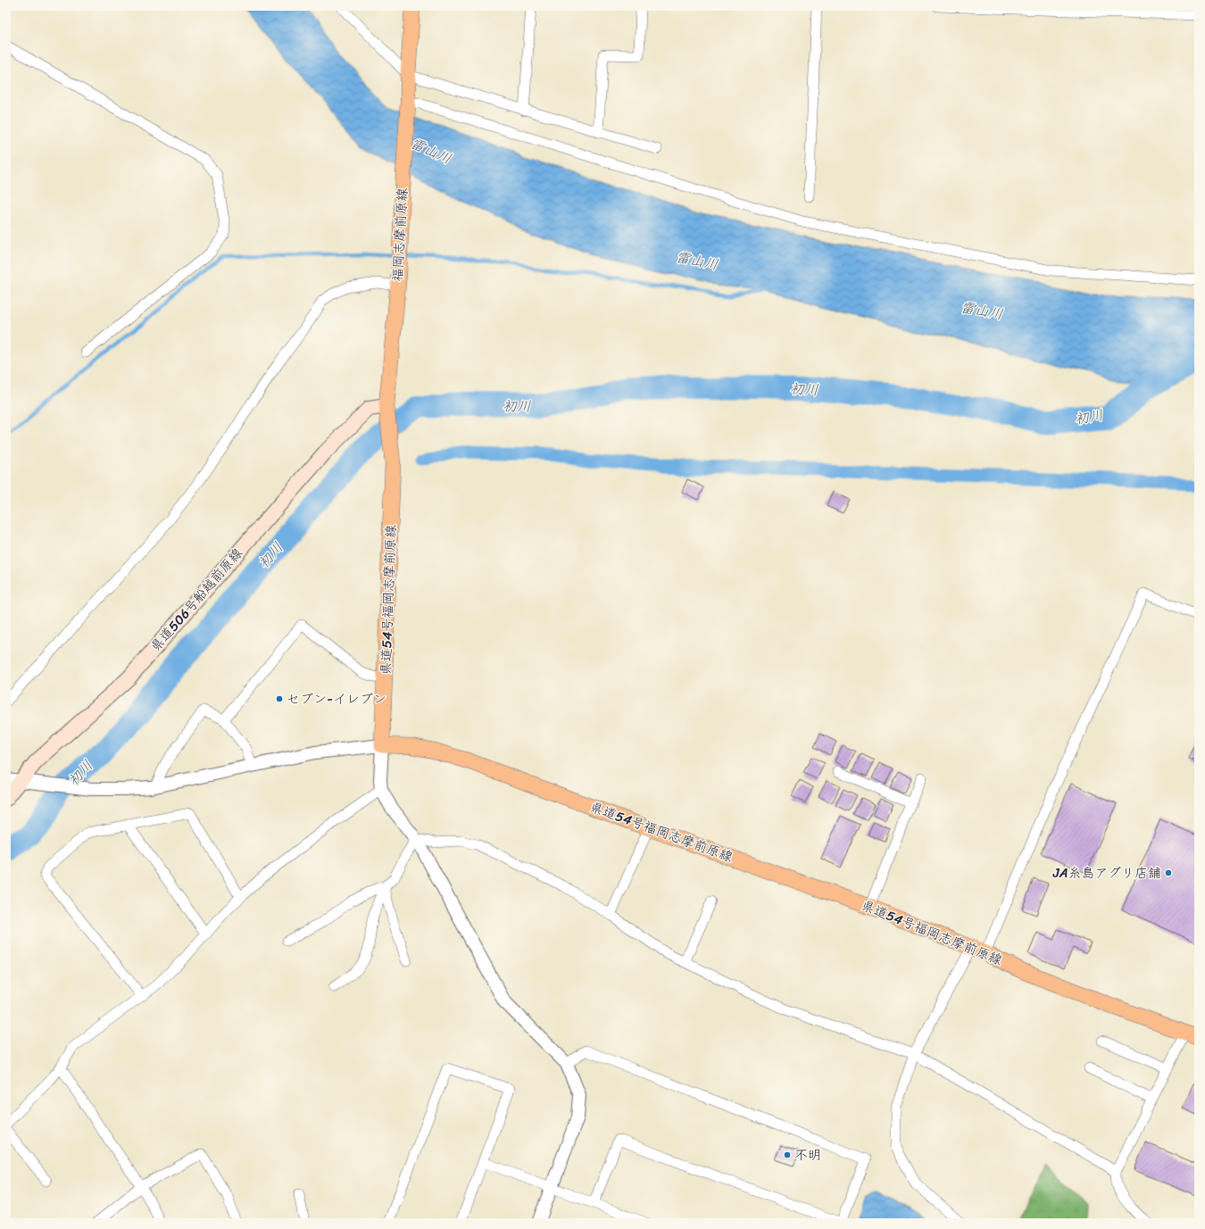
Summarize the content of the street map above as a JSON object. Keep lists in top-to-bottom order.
{
  "streets": {
    "main road": ["福岡志摩前原線", "県道506号船越前原線", "県道54号福岡志摩前原線"]
  },
  "crossings": [
    ["福岡志摩前原線", "県道506号船越前原線"],
    ["福岡志摩前原線", "県道54号福岡志摩前原線"]
  ],
  "water": ["雷山川", "初川"],
  "places": ["セブン-イレブン", "JA糸島アグリ店舗", "不明"]
}
